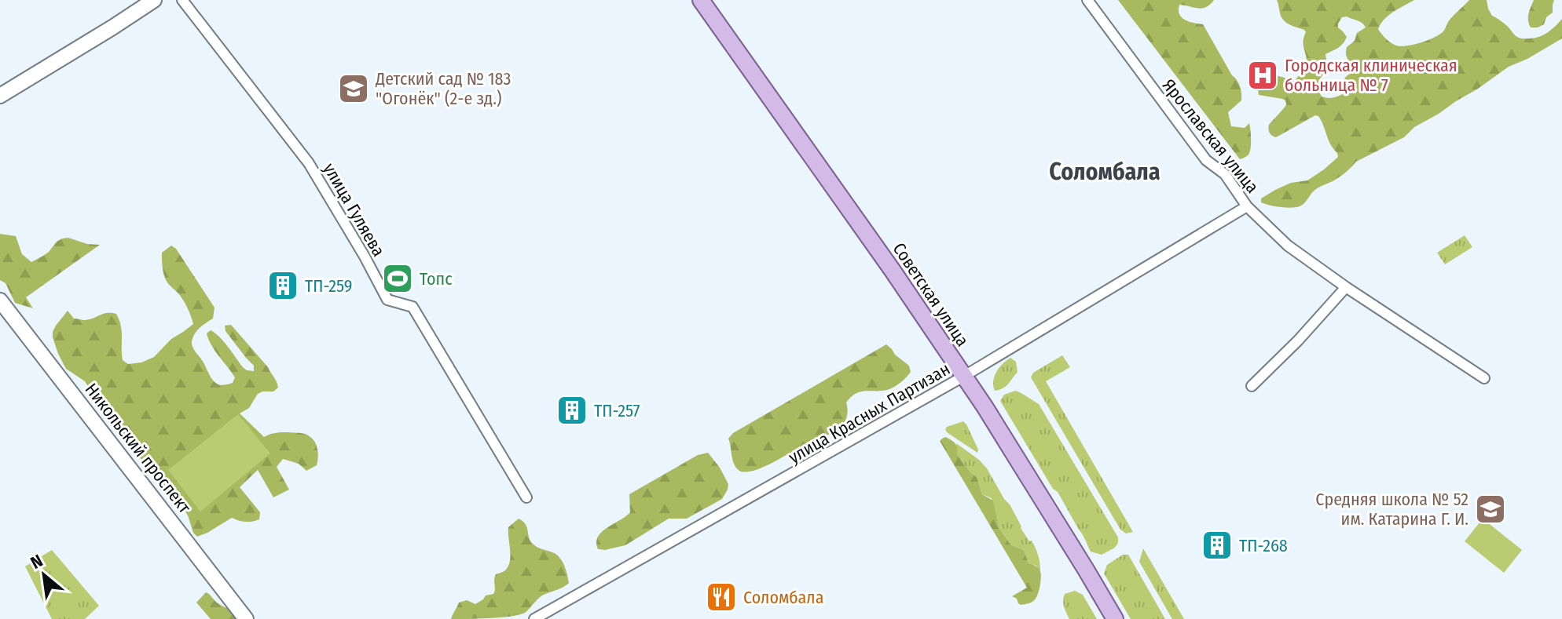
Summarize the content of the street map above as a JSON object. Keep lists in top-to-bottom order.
{
  "streets": {
    "main road": ["Советская улица", "Никольский проспект"],
    "street": ["Ярославская улица", "улица Гуляева", "улица Красных Партизан"]
  },
  "crossings": [
    ["Ярославская улица", "улица Красных Партизан"],
    ["Советская улица", "улица Красных Партизан"]
  ],
  "districts": ["Соломбала"],
  "places": {
    "hospital": ["Городская клиническая больница № 7"],
    "school or university": ["Детский сад № 183 \"Огонёк\" (2-е зд.)", "Средняя школа № 52 им. Катарина Г. И."],
    "sports": ["Топс"],
    "building": ["ТП-259", "ТП-257", "ТП-268"],
    "restaurant": ["Соломбала"]
  },
  "north": "top left"
}
